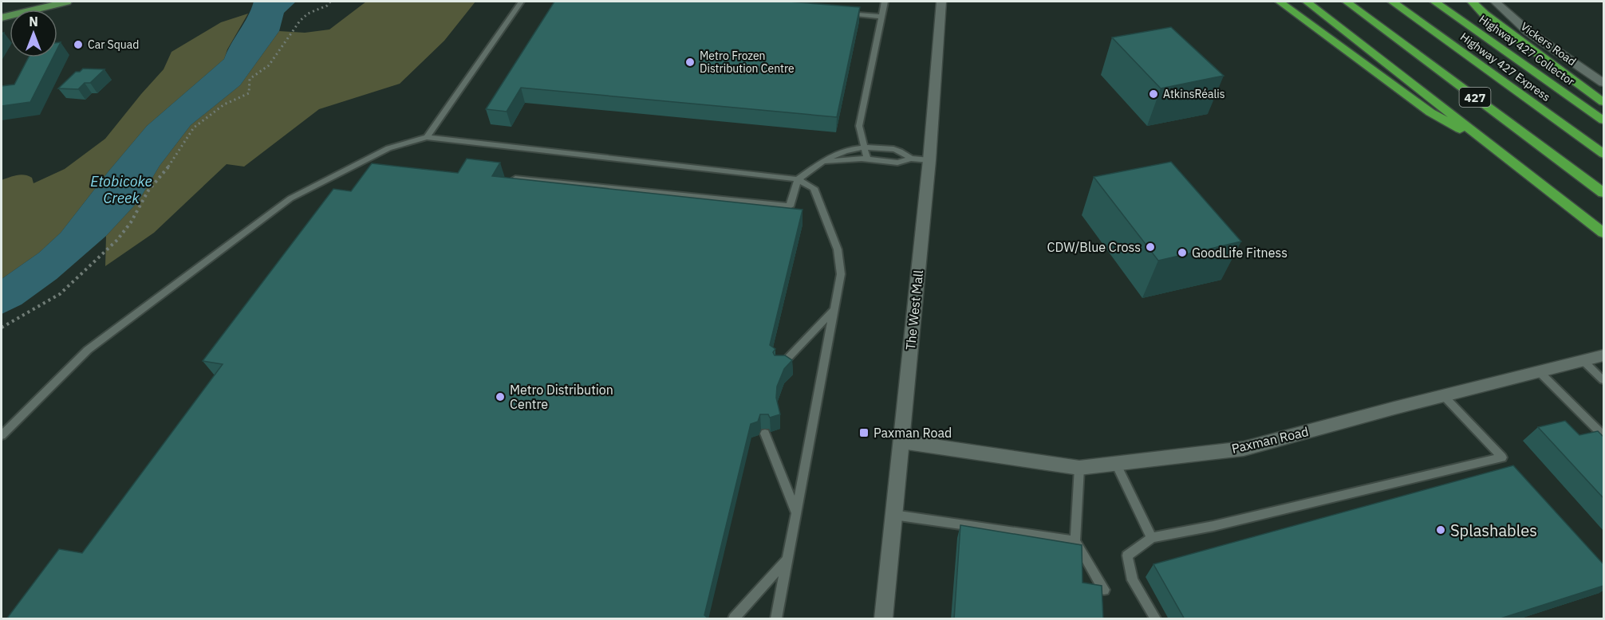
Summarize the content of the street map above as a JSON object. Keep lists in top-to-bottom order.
{
  "streets": {
    "highway": ["Highway 427 Collector", "Highway 427 Express", "427"],
    "main road": ["Vickers Road", "The West Mall", "Paxman Road"]
  },
  "crossings": [
    ["The West Mall", "Paxman Road"]
  ],
  "water": ["Etobicoke Creek"],
  "places": {
    "other": [
      "Car Squad",
      "Metro Frozen Distribution Centre",
      "AtkinsRéalis",
      "CDW/Blue Cross",
      "GoodLife Fitness",
      "Metro Distribution Centre",
      "Splashables"
    ],
    "transit": ["Paxman Road"]
  },
  "north": "top"
}
